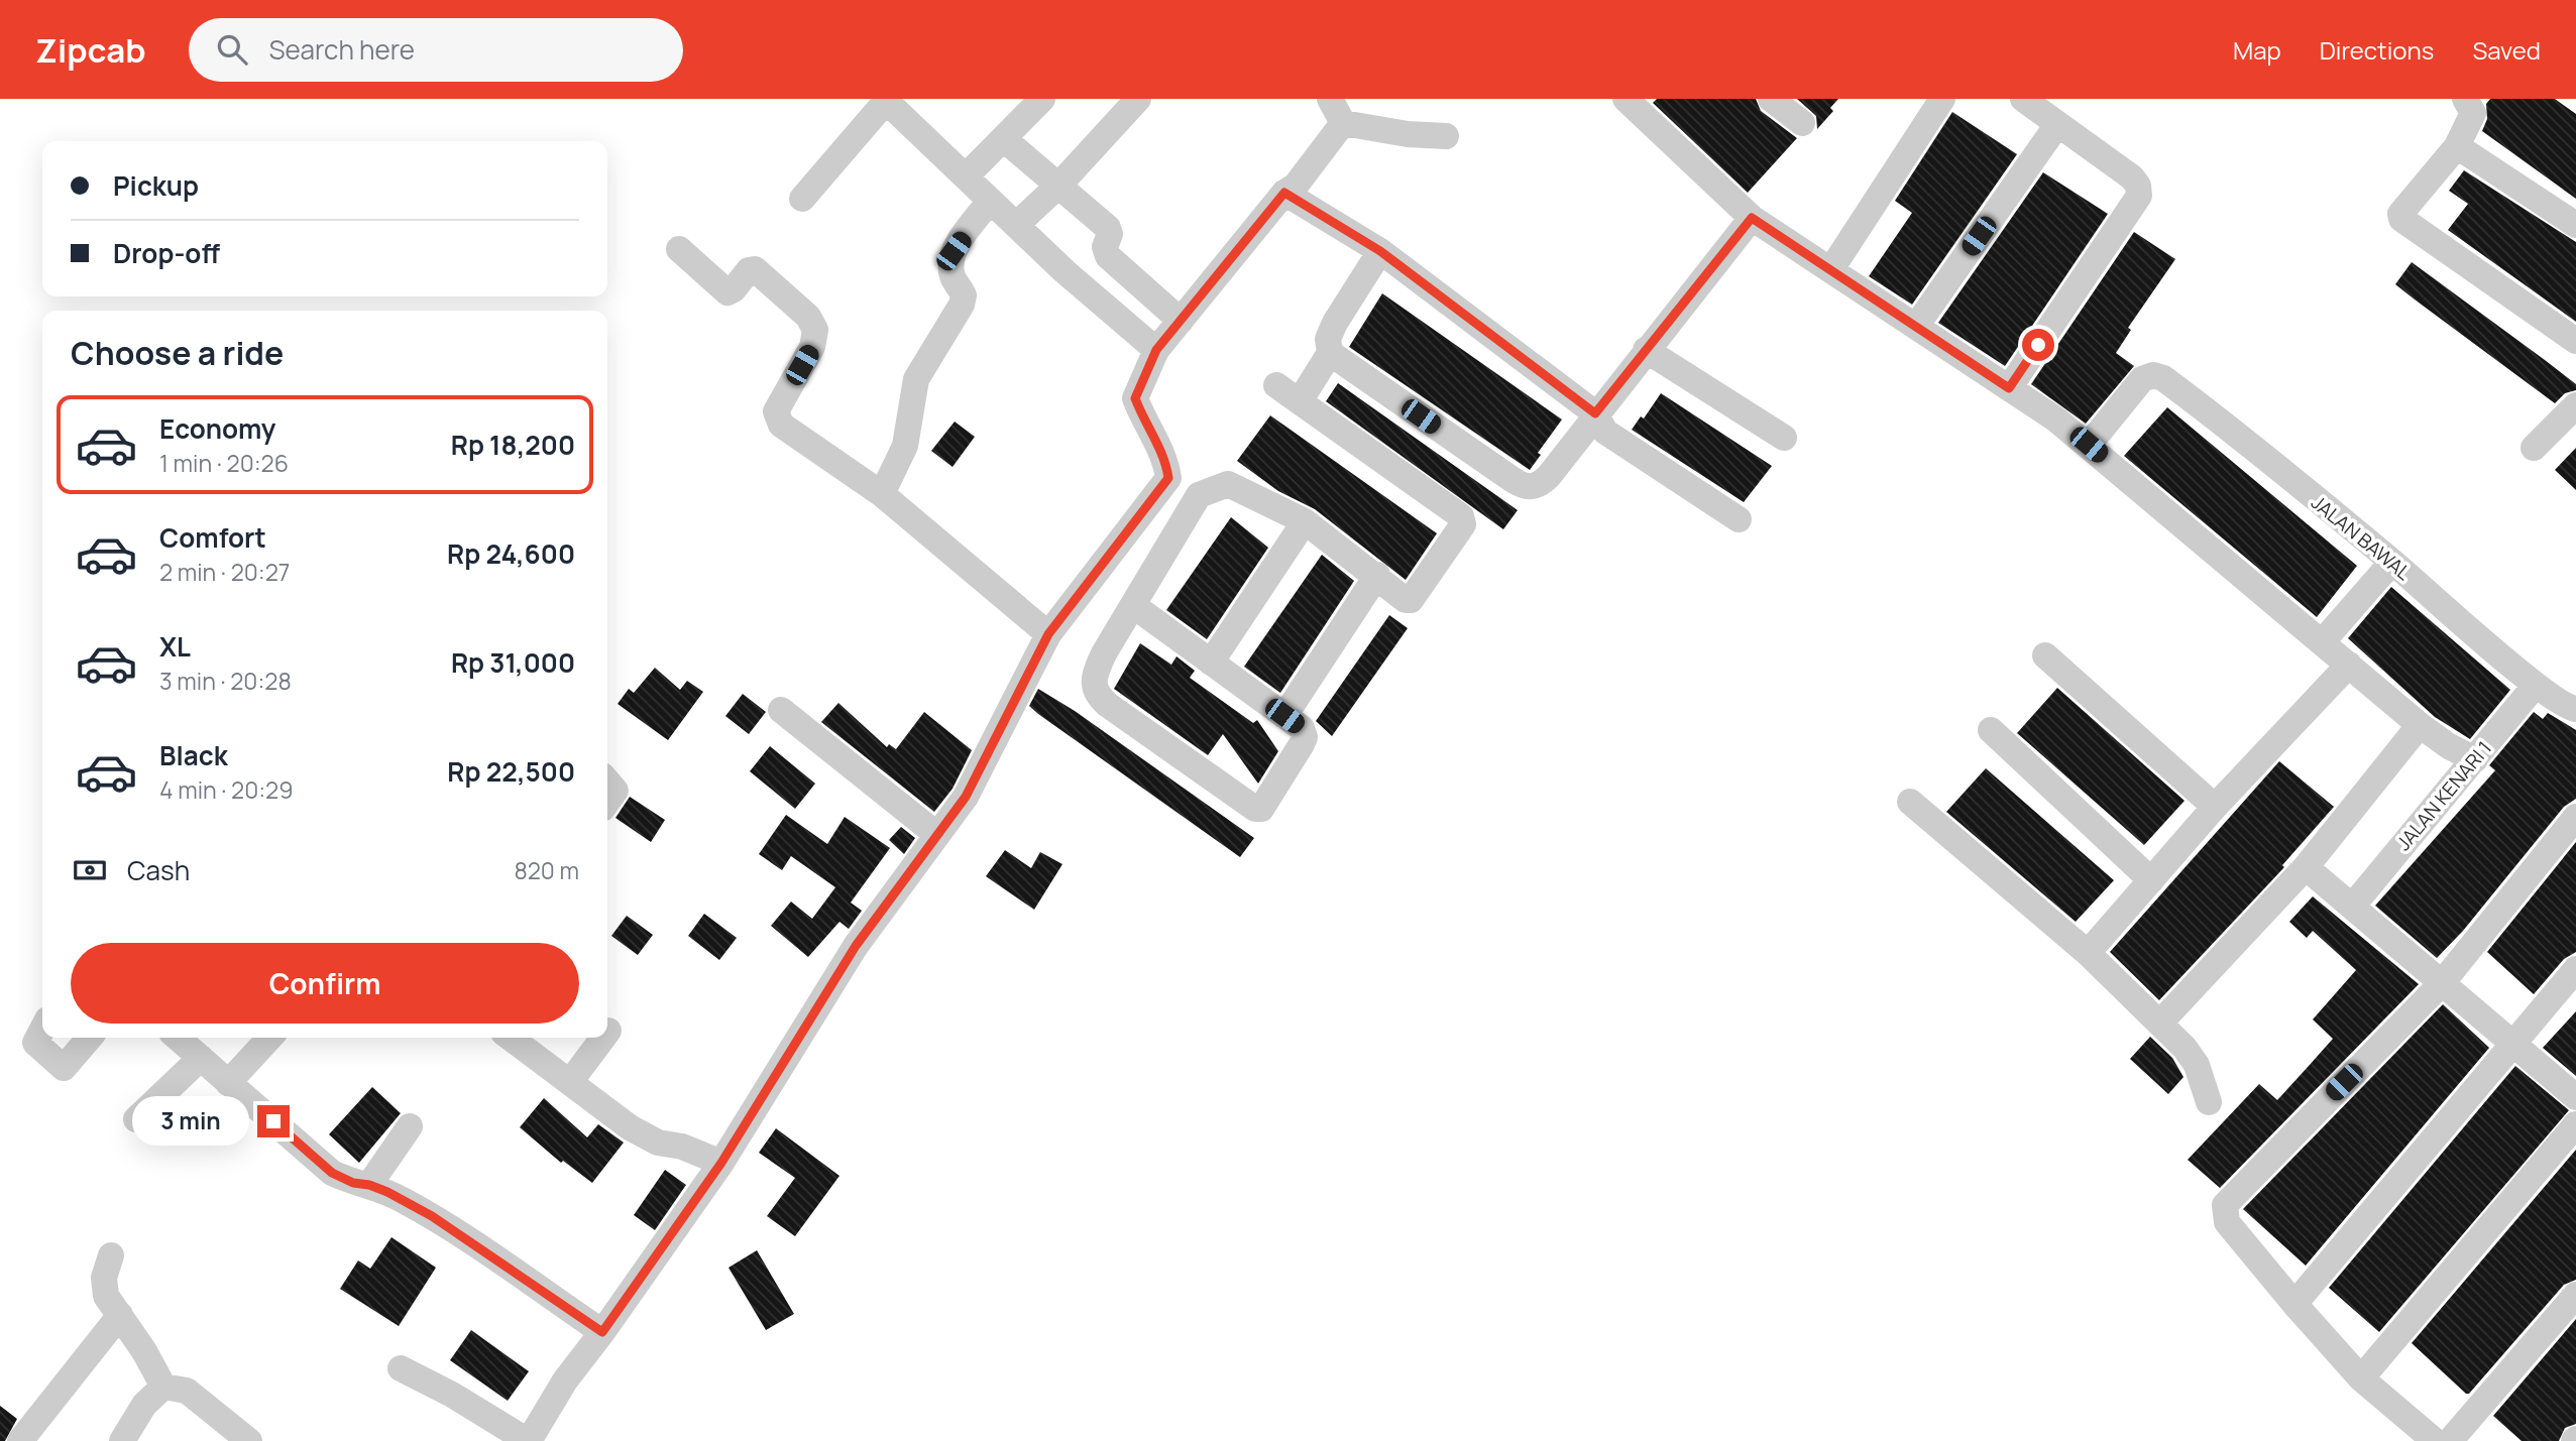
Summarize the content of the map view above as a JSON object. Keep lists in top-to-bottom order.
{
  "streets": {
    "street": ["JALAN BAWAL", "JALAN KENARI 1"]
  },
  "crossings": [
    ["JALAN BAWAL", "JALAN KENARI 1"]
  ],
  "page": {
    "header": "Zipcab",
    "search": "Search here",
    "nav": ["Map", "Directions", "Saved"],
    "banner": ["Pickup", "Drop-off"],
    "heading": "Choose a ride",
    "list": [
      {
        "name": "Economy",
        "note": "1 min · 20:26",
        "value": "Rp 18,200"
      },
      {
        "name": "Comfort",
        "note": "2 min · 20:27",
        "value": "Rp 24,600"
      },
      {
        "name": "XL",
        "note": "3 min · 20:28",
        "value": "Rp 31,000"
      },
      {
        "name": "Black",
        "note": "4 min · 20:29",
        "value": "Rp 22,500"
      }
    ],
    "pay": ["Cash", "820 m"],
    "buttons": "Confirm",
    "bubble": "3 min"
  }
}
